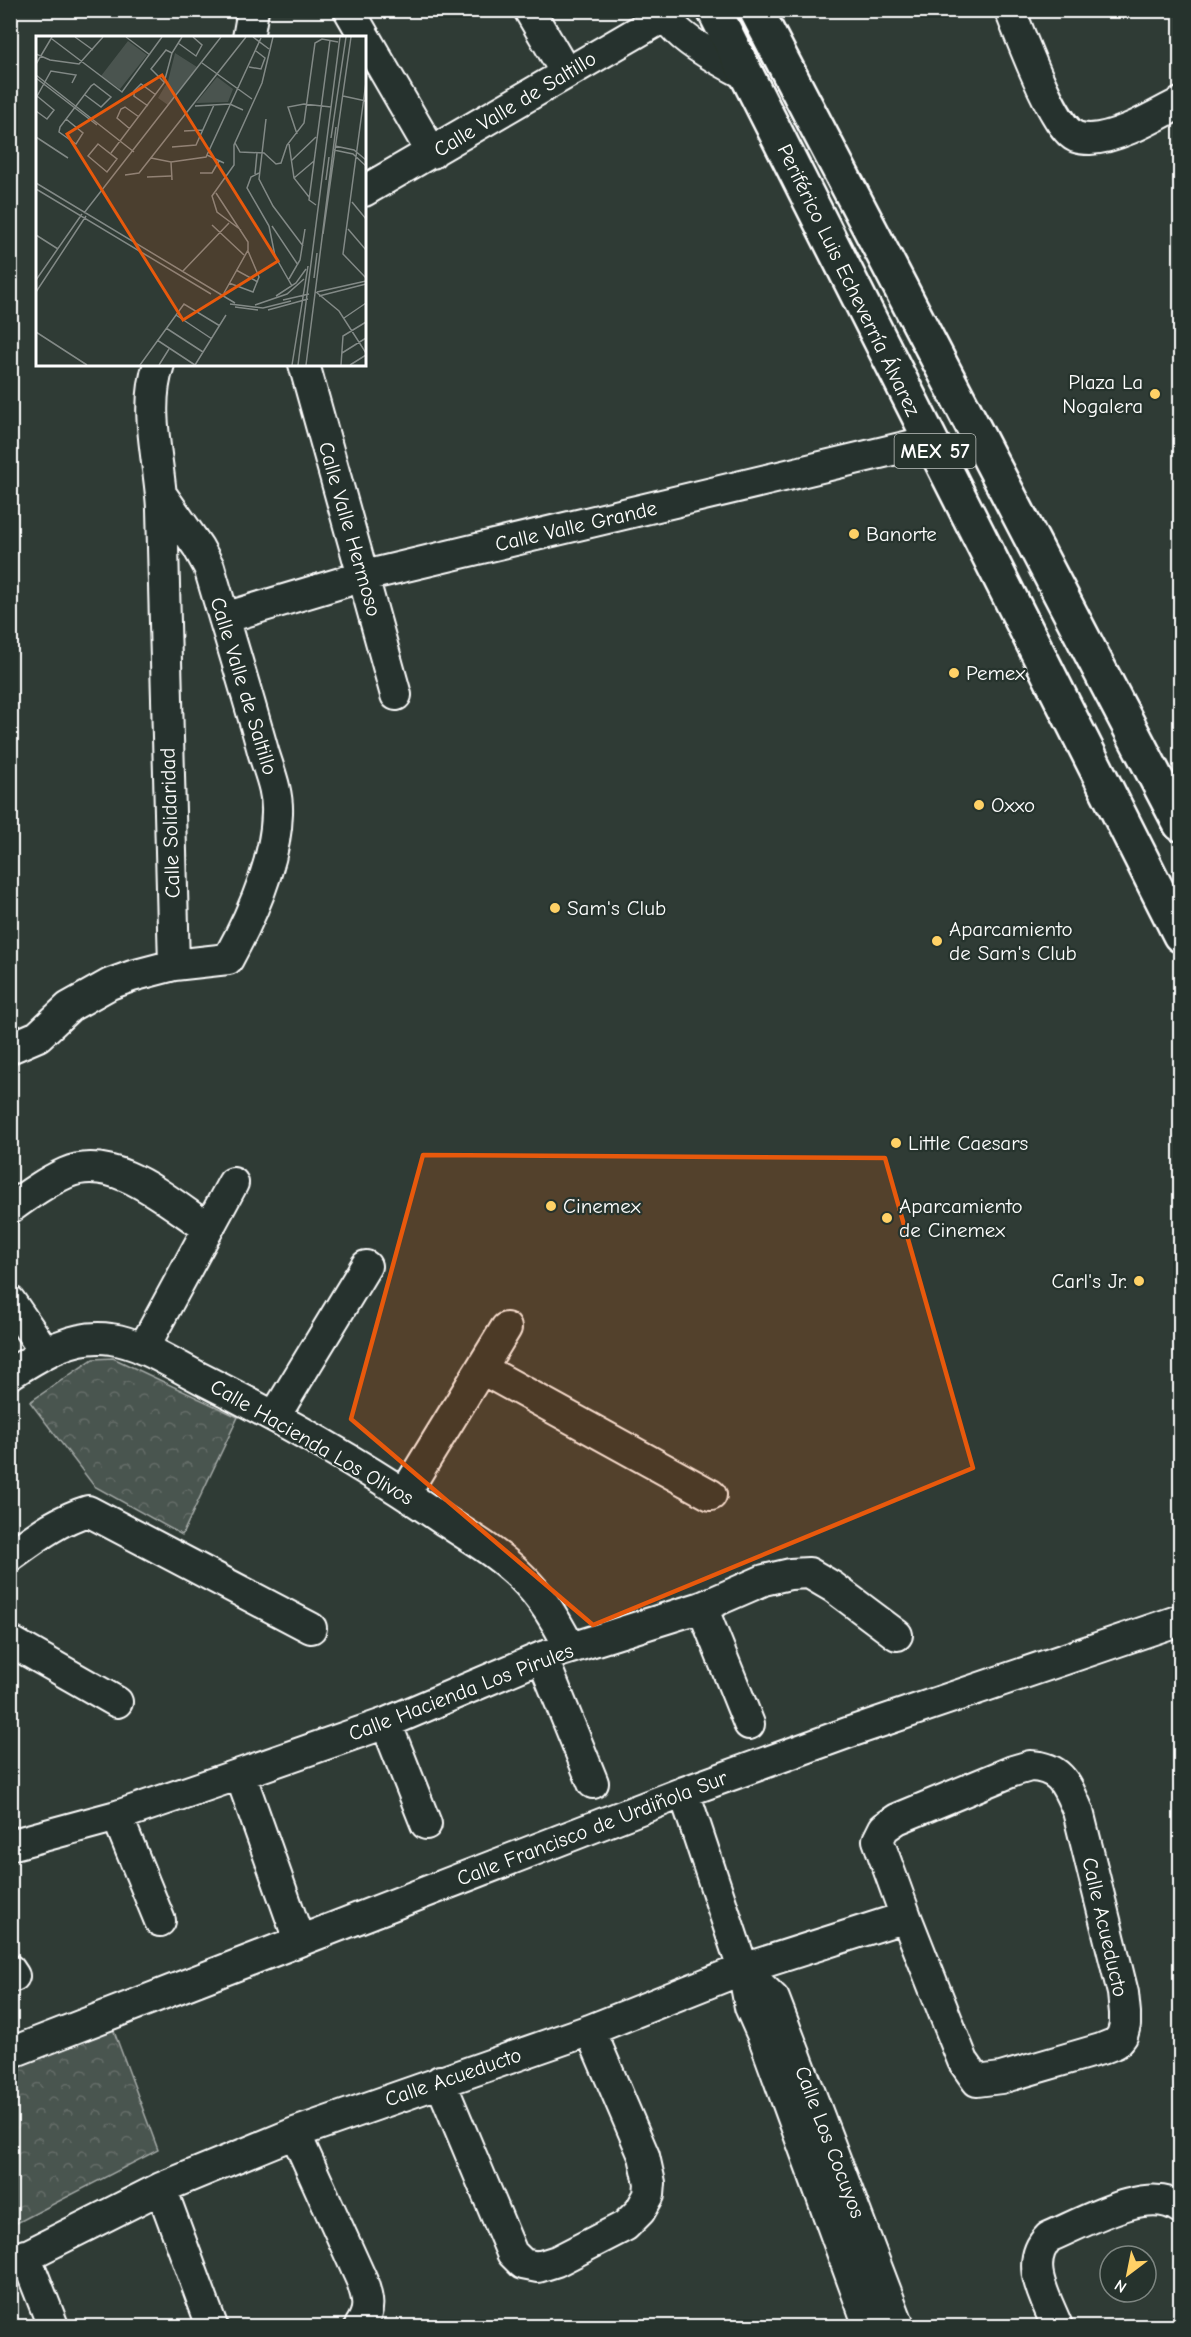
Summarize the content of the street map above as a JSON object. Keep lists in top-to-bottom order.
{
  "streets": {
    "main road": ["Periférico Luis Echeverría Álvarez", "MEX 57"],
    "street": [
      "Calle Valle de Saltillo",
      "Calle Valle Grande",
      "Calle Valle Hermoso",
      "Calle Solidaridad",
      "Calle Hacienda Los Olivos",
      "Calle Hacienda Los Pirules",
      "Calle Francisco de Urdiñola Sur",
      "Calle Acueducto",
      "Calle Los Cocuyos"
    ]
  },
  "crossings": [
    ["Calle Valle de Saltillo", "Periférico Luis Echeverría Álvarez"],
    ["Calle Valle de Saltillo", "Calle Valle Grande"],
    ["Calle Valle de Saltillo", "Calle Solidaridad"],
    ["Periférico Luis Echeverría Álvarez", "Calle Valle Grande"],
    ["Calle Valle Grande", "Calle Valle Hermoso"],
    ["Calle Hacienda Los Olivos", "Calle Hacienda Los Pirules"],
    ["Calle Francisco de Urdiñola Sur", "Calle Los Cocuyos"],
    ["Calle Acueducto", "Calle Los Cocuyos"]
  ],
  "places": [
    "Plaza La Nogalera",
    "Banorte",
    "Pemex",
    "Oxxo",
    "Sam's Club",
    "Aparcamiento de Sam's Club",
    "Little Caesars",
    "Cinemex",
    "Aparcamiento de Cinemex",
    "Carl's Jr."
  ],
  "north": "bottom left"
}
